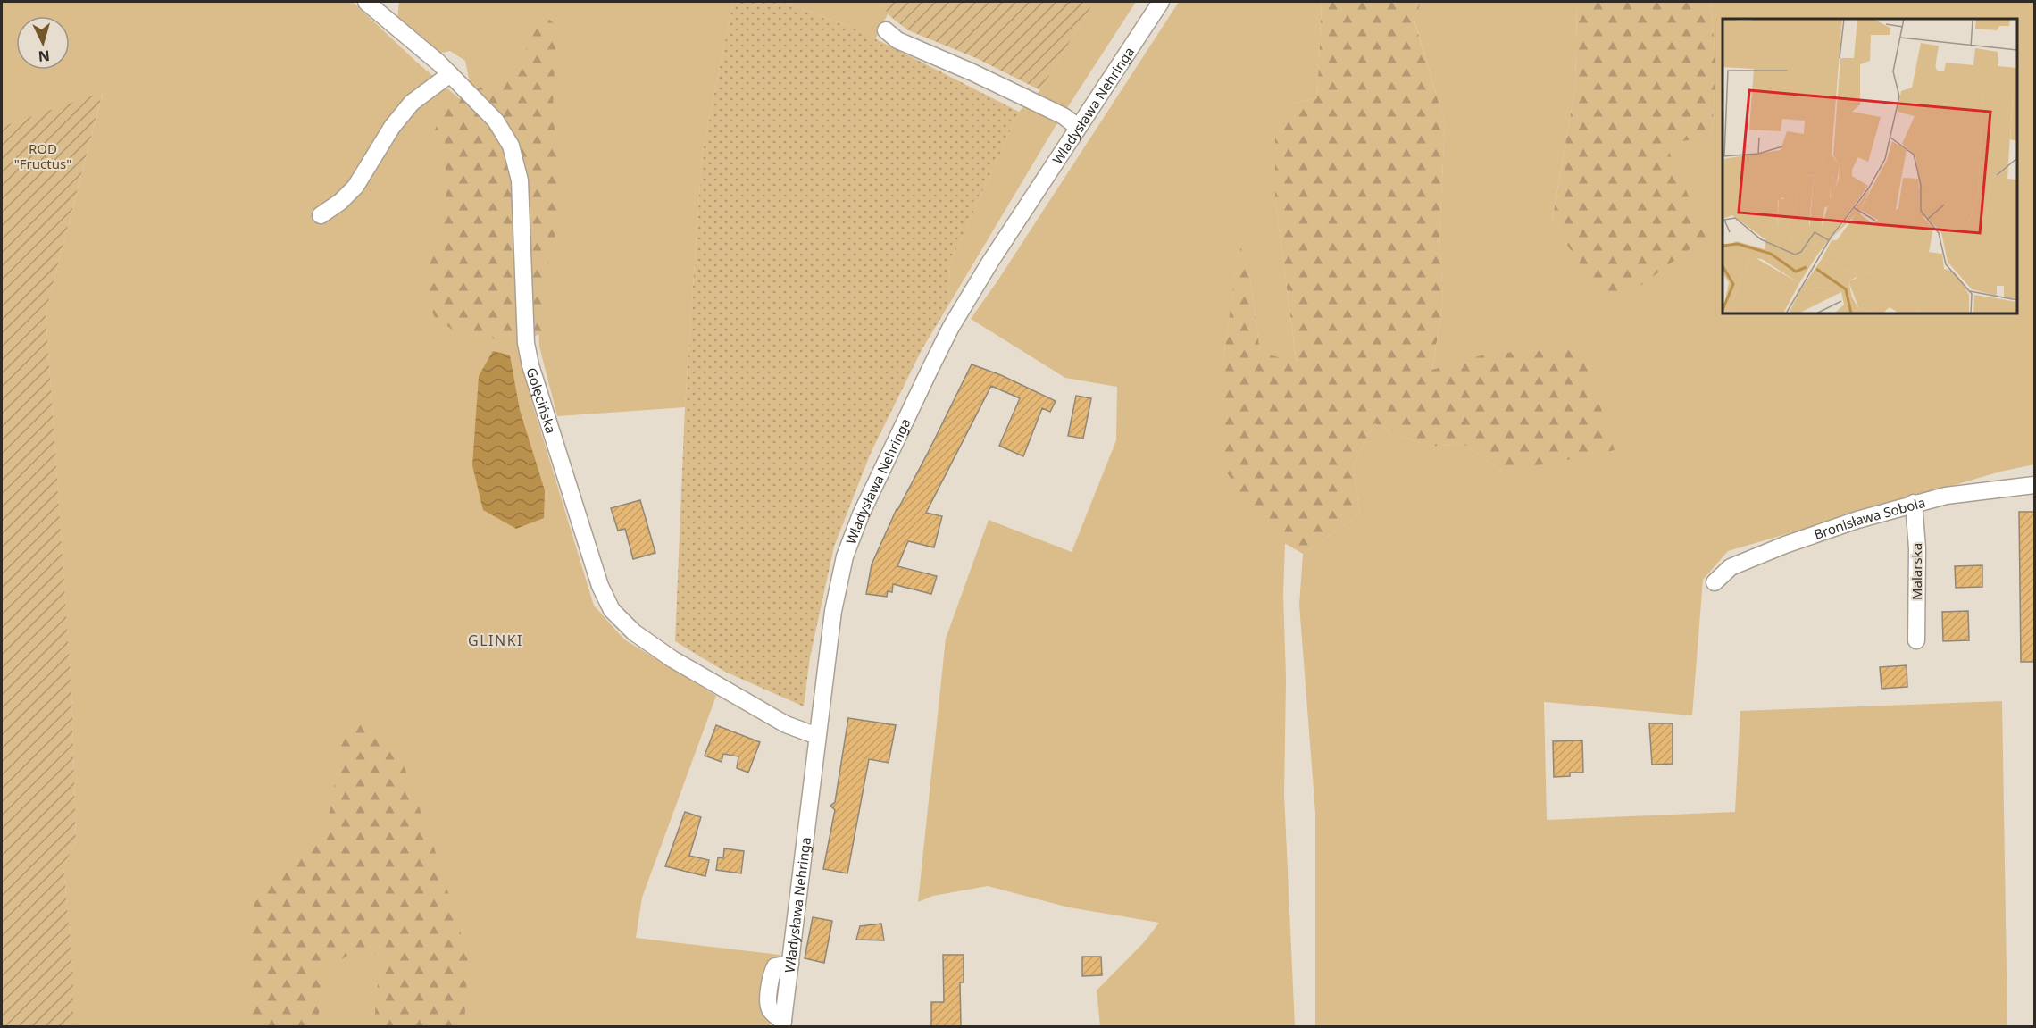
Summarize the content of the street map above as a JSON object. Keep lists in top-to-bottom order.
{
  "streets": {
    "street": [
      "Władysława Nehringa",
      "Golęcińska",
      "Bronisława Sobola",
      "Malarska"
    ]
  },
  "crossings": [
    ["Władysława Nehringa", "Golęcińska"],
    ["Bronisława Sobola", "Malarska"]
  ],
  "districts": ["GLINKI"],
  "parks": ["ROD \"Fructus\""],
  "north": "bottom"
}
